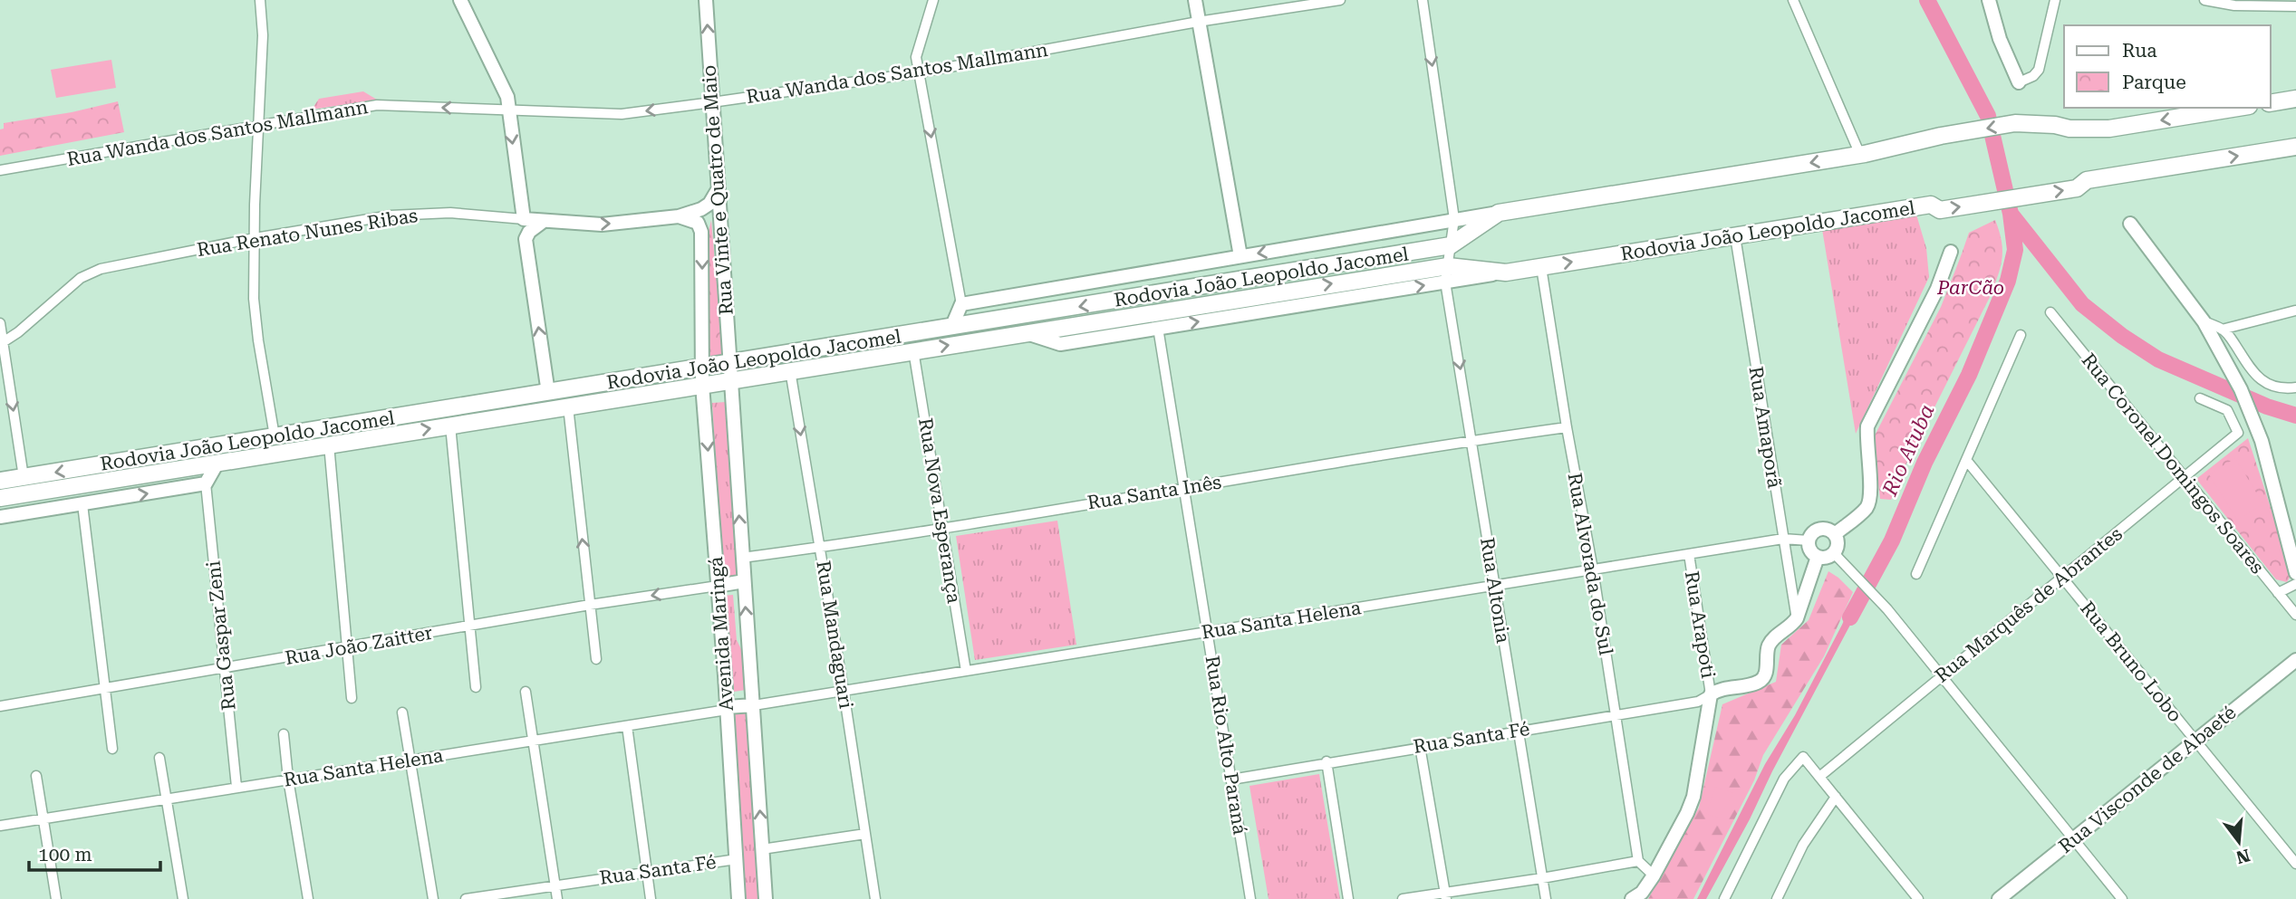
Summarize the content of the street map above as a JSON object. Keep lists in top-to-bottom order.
{
  "streets": {
    "highway": ["Rodovia João Leopoldo Jacomel"],
    "street": [
      "Rua Wanda dos Santos Mallmann",
      "Rua Vinte e Quatro de Maio",
      "Rua Renato Nunes Ribas",
      "Rua Amaporã",
      "Rua Coronel Domingos Soares",
      "Rua Santa Inês",
      "Rua Nova Esperança",
      "Rua Alvorada do Sul",
      "Rua Altonia",
      "Rua Marquês de Abrantes",
      "Rua Santa Helena",
      "Rua Arapoti",
      "Avenida Maringá",
      "Rua Mandaguari",
      "Rua Gaspar Zeni",
      "Rua João Zaitter",
      "Rua Bruno Lobo",
      "Rua Santa Fé",
      "Rua Rio Alto Paraná",
      "Rua Visconde de Abaeté"
    ]
  },
  "crossings": [
    ["Rua Wanda dos Santos Mallmann", "Rua Vinte e Quatro de Maio"],
    ["Rua Vinte e Quatro de Maio", "Rodovia João Leopoldo Jacomel"],
    ["Rua Vinte e Quatro de Maio", "Rua Renato Nunes Ribas"],
    ["Rua Vinte e Quatro de Maio", "Avenida Maringá"],
    ["Rodovia João Leopoldo Jacomel", "Rua Amaporã"],
    ["Rodovia João Leopoldo Jacomel", "Rua Nova Esperança"],
    ["Rodovia João Leopoldo Jacomel", "Rua Alvorada do Sul"],
    ["Rodovia João Leopoldo Jacomel", "Rua Altonia"],
    ["Rodovia João Leopoldo Jacomel", "Avenida Maringá"],
    ["Rodovia João Leopoldo Jacomel", "Rua Mandaguari"],
    ["Rodovia João Leopoldo Jacomel", "Rua Rio Alto Paraná"],
    ["Rua Amaporã", "Rua Santa Helena"],
    ["Rua Coronel Domingos Soares", "Rua Marquês de Abrantes"],
    ["Rua Santa Inês", "Rua Nova Esperança"],
    ["Rua Santa Inês", "Rua Alvorada do Sul"],
    ["Rua Santa Inês", "Rua Altonia"],
    ["Rua Santa Inês", "Avenida Maringá"],
    ["Rua Santa Inês", "Rua Mandaguari"],
    ["Rua Santa Inês", "Rua Rio Alto Paraná"],
    ["Rua Nova Esperança", "Rua Santa Helena"],
    ["Rua Alvorada do Sul", "Rua Santa Helena"],
    ["Rua Alvorada do Sul", "Rua Santa Fé"],
    ["Rua Altonia", "Rua Santa Helena"],
    ["Rua Altonia", "Rua Santa Fé"],
    ["Rua Marquês de Abrantes", "Rua Bruno Lobo"],
    ["Rua Santa Helena", "Rua Arapoti"],
    ["Rua Santa Helena", "Avenida Maringá"],
    ["Rua Santa Helena", "Rua Mandaguari"],
    ["Rua Santa Helena", "Rua Gaspar Zeni"],
    ["Rua Santa Helena", "Rua Rio Alto Paraná"],
    ["Rua Arapoti", "Rua Santa Fé"],
    ["Avenida Maringá", "Rua João Zaitter"],
    ["Avenida Maringá", "Rua Santa Fé"],
    ["Rua Gaspar Zeni", "Rua João Zaitter"],
    ["Rua Bruno Lobo", "Rua Visconde de Abaeté"],
    ["Rua Santa Fé", "Rua Rio Alto Paraná"]
  ],
  "one_way": ["Rua Altonia"],
  "water": ["Rio Atuba"],
  "parks": ["ParCão"],
  "legend": ["Rua", "Parque"],
  "scale_bar": "100 m",
  "north": "bottom"
}
